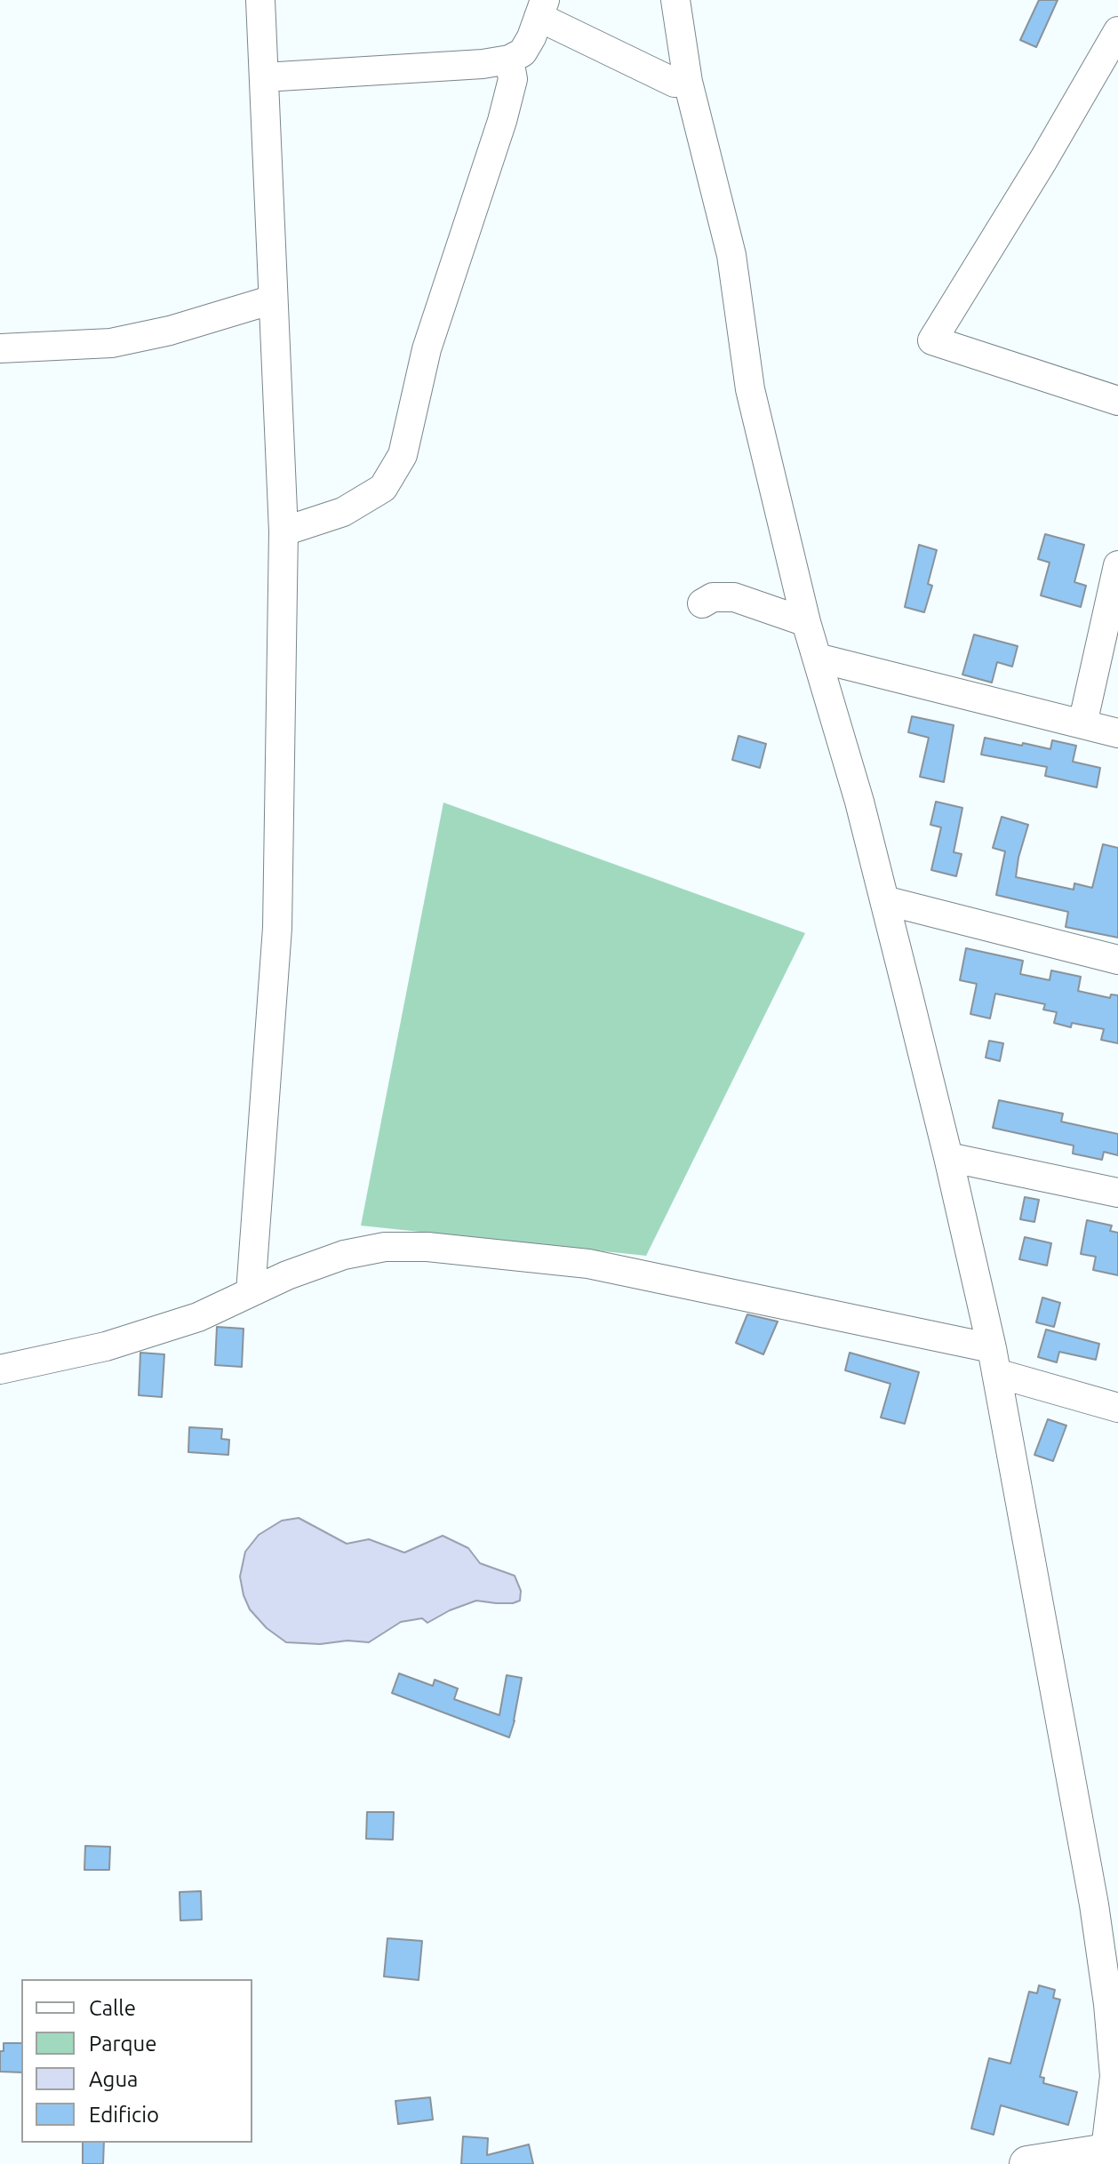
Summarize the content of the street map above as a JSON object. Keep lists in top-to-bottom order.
{
  "legend": [
    "Calle",
    "Parque",
    "Agua",
    "Edificio"
  ]
}
